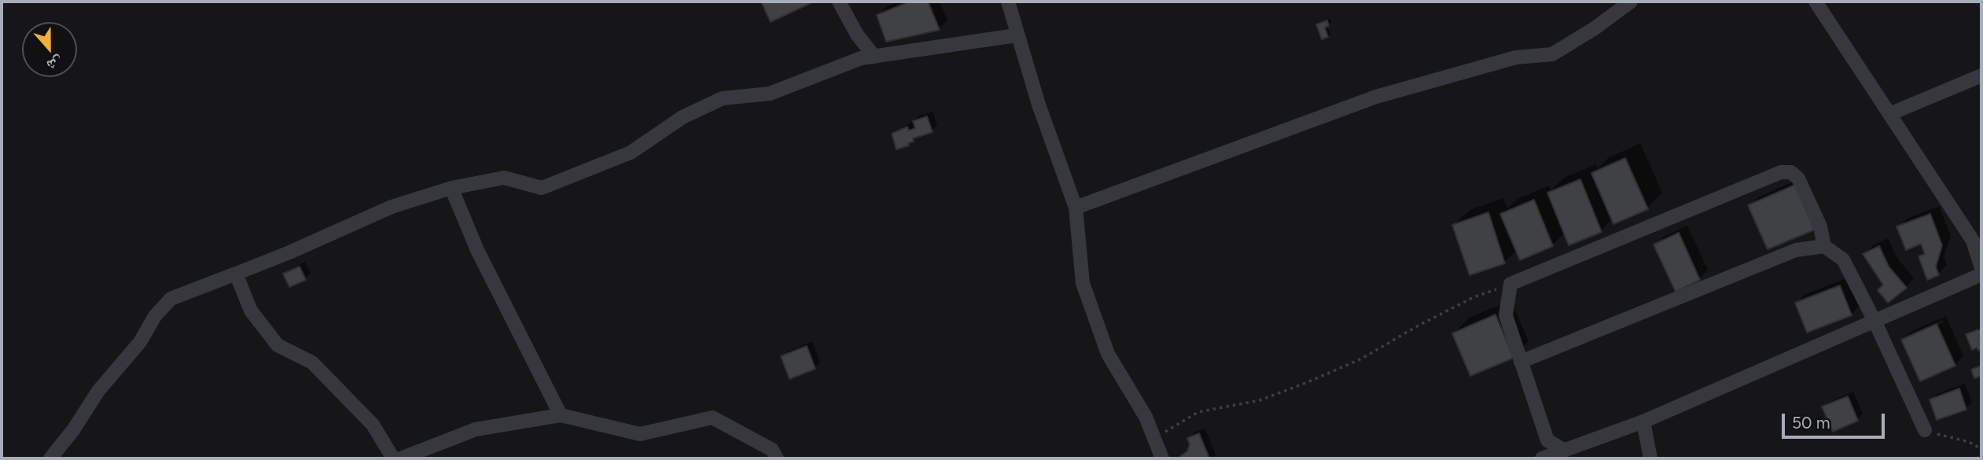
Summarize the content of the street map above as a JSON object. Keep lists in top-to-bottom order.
{
  "scale_bar": "50 m",
  "north": "bottom"
}
